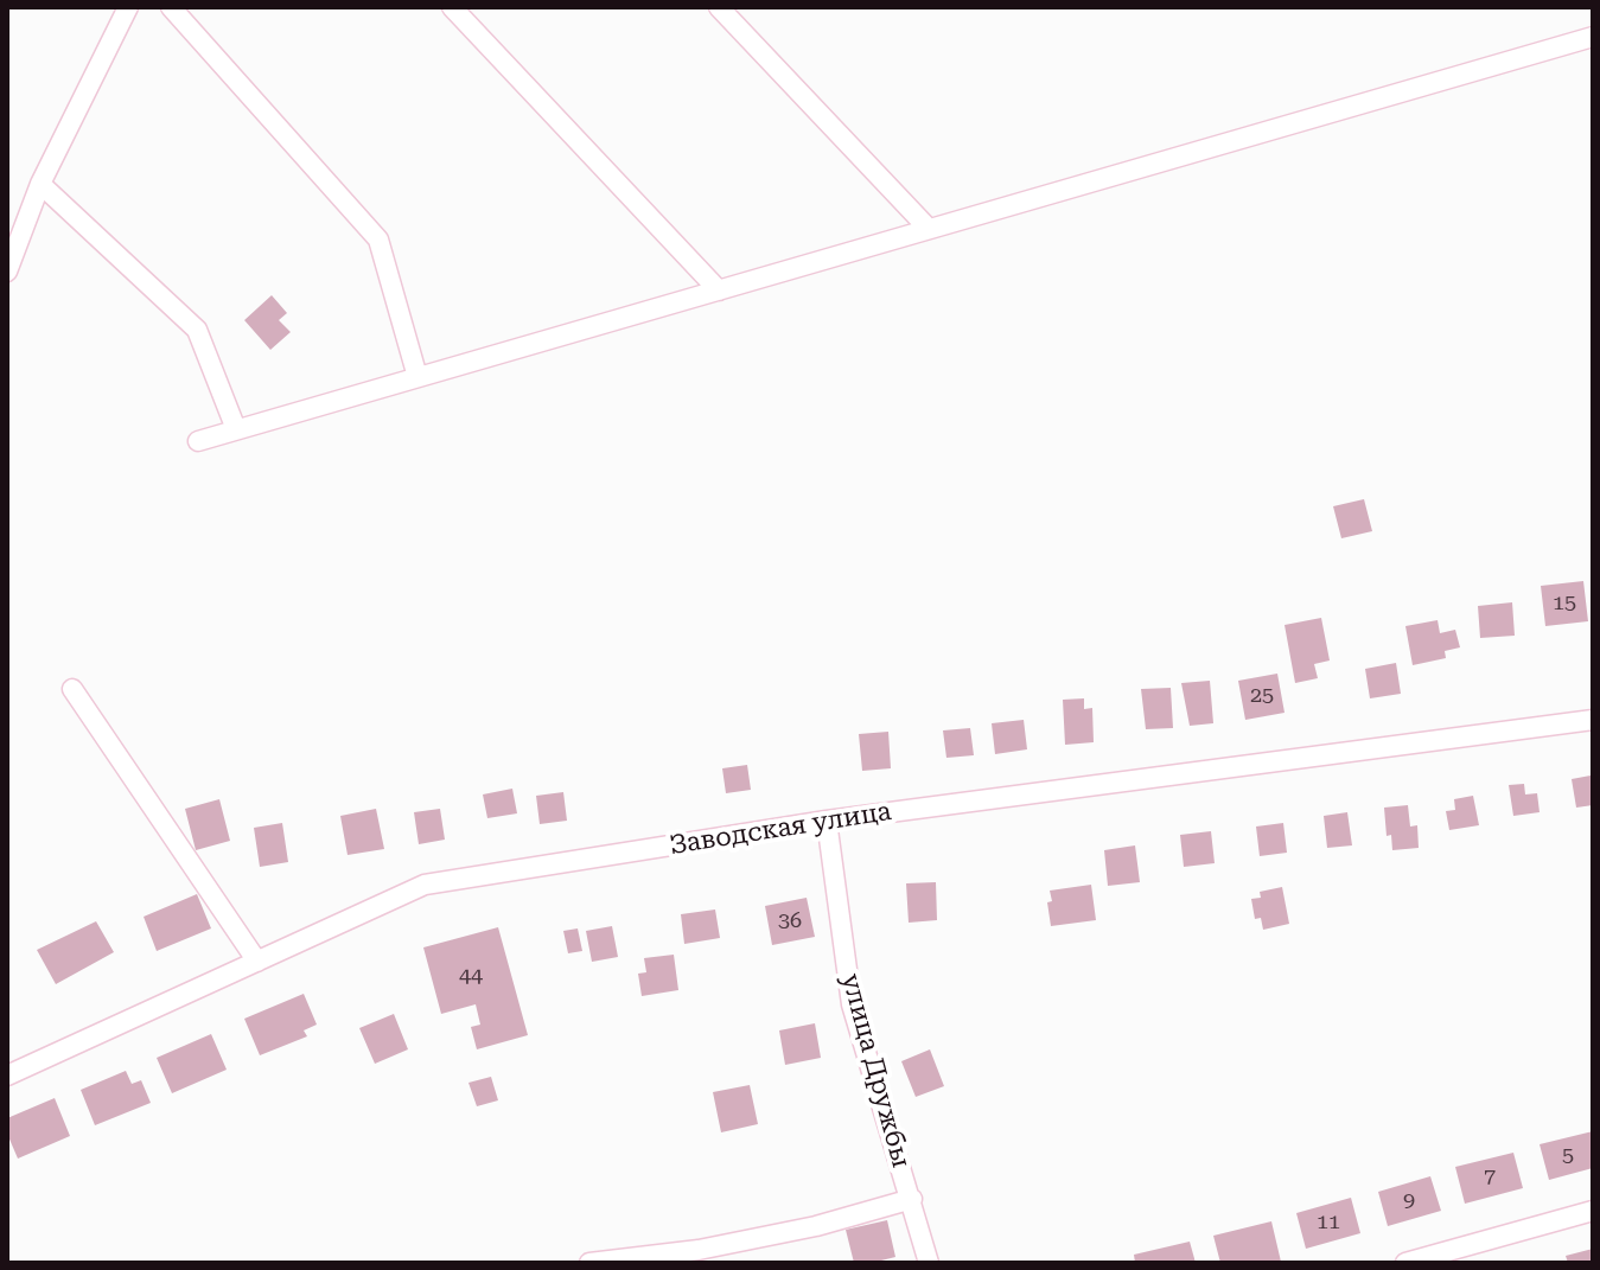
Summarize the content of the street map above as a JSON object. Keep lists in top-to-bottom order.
{
  "streets": {
    "street": ["Заводская улица", "улица Дружбы"]
  },
  "crossings": [
    ["Заводская улица", "улица Дружбы"]
  ],
  "house_numbers": [
    "15",
    "25",
    "36",
    "44",
    "5",
    "7",
    "9",
    "11"
  ]
}
